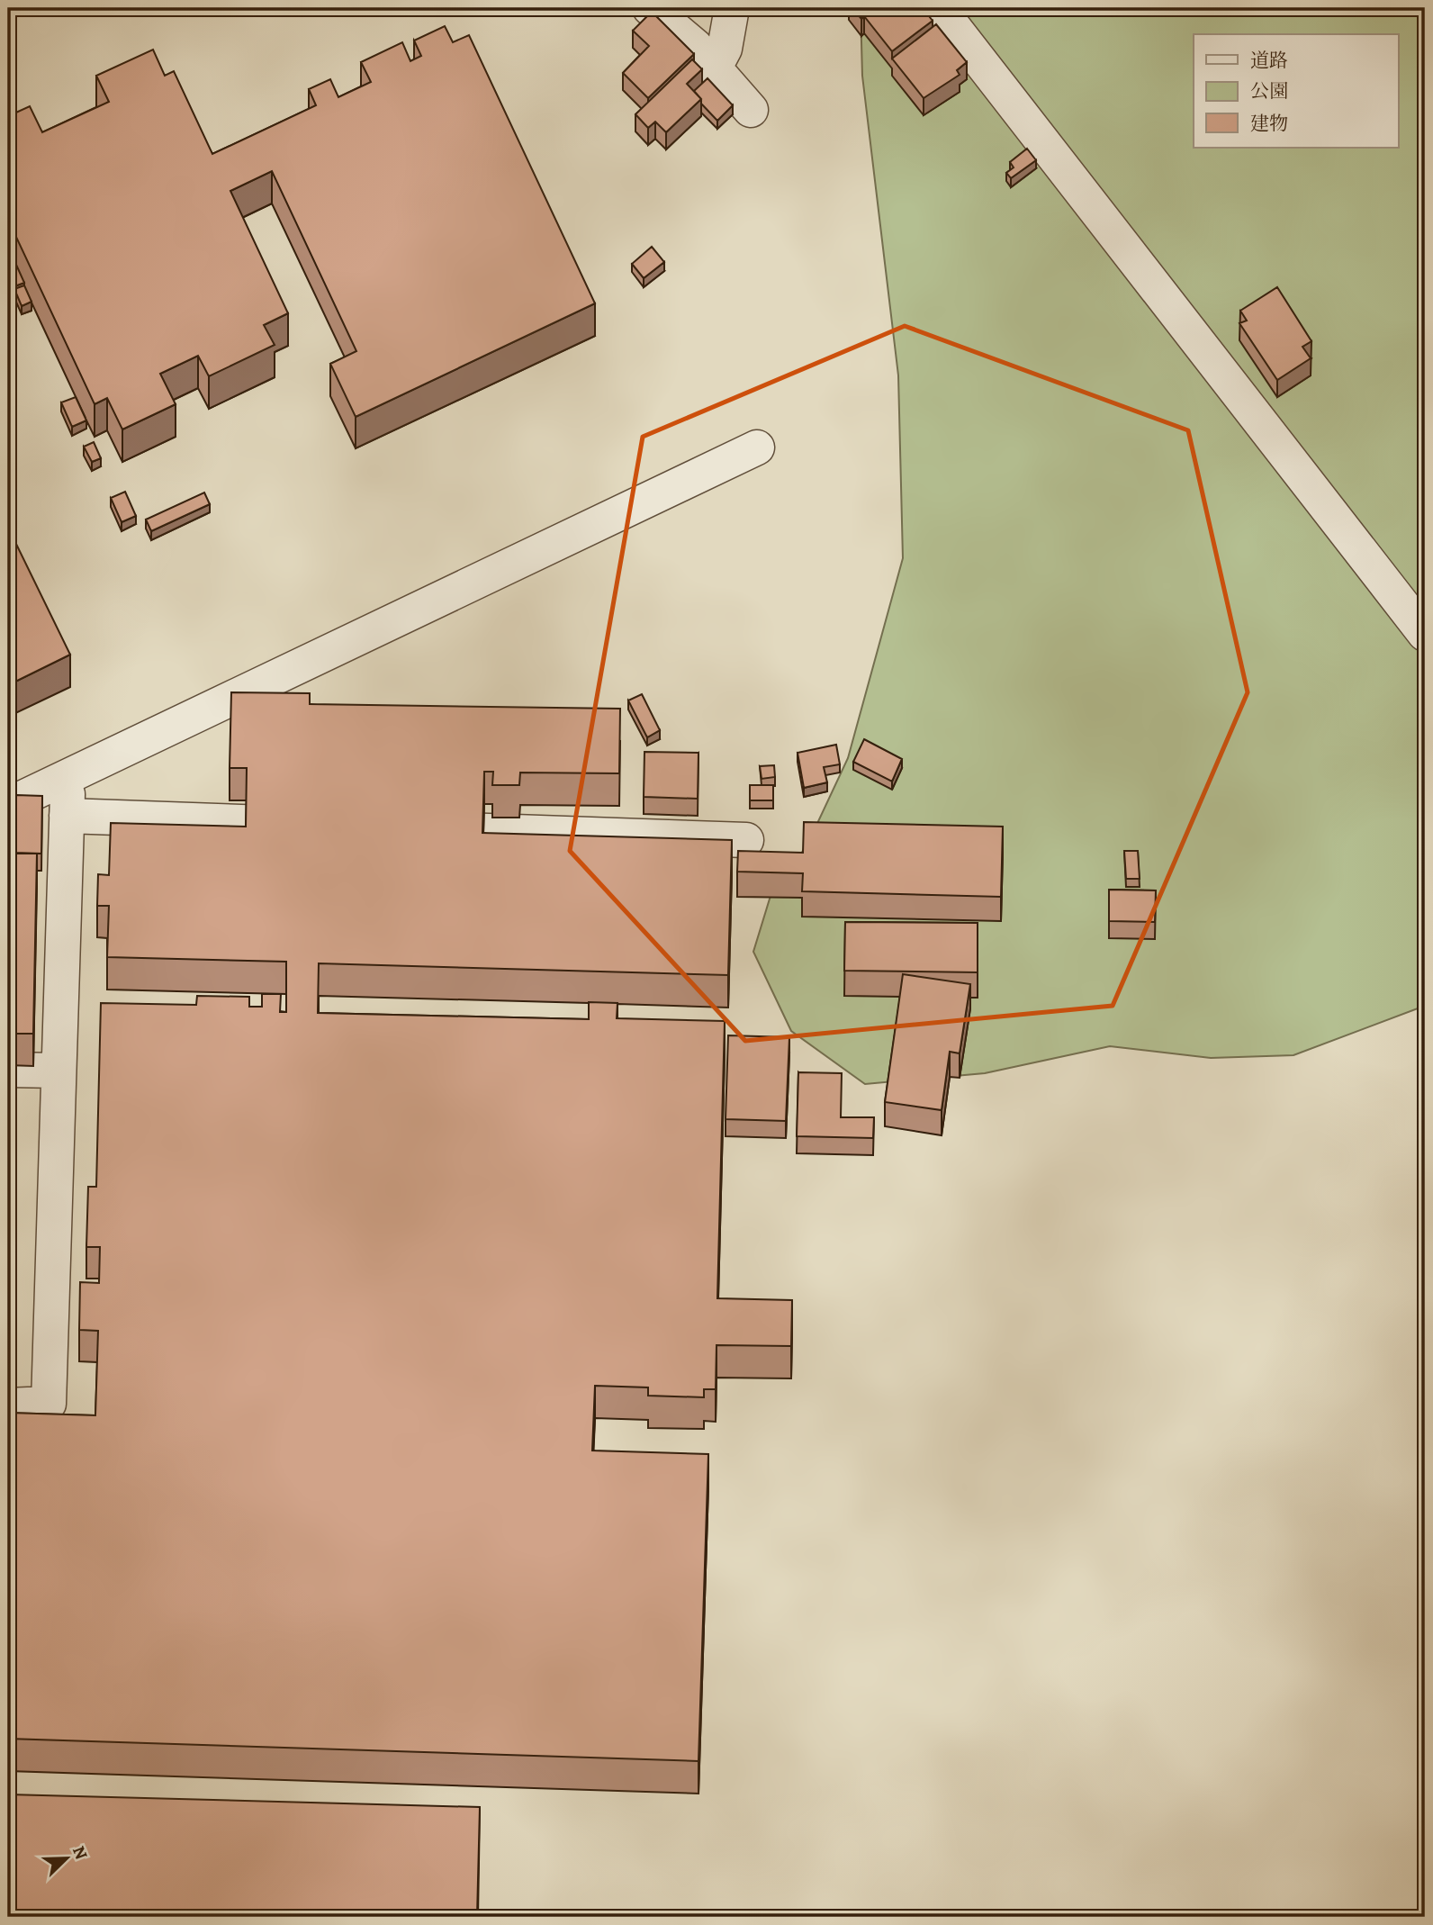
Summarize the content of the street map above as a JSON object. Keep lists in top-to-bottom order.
{
  "legend": ["道路", "公園", "建物"],
  "north": "top right"
}
